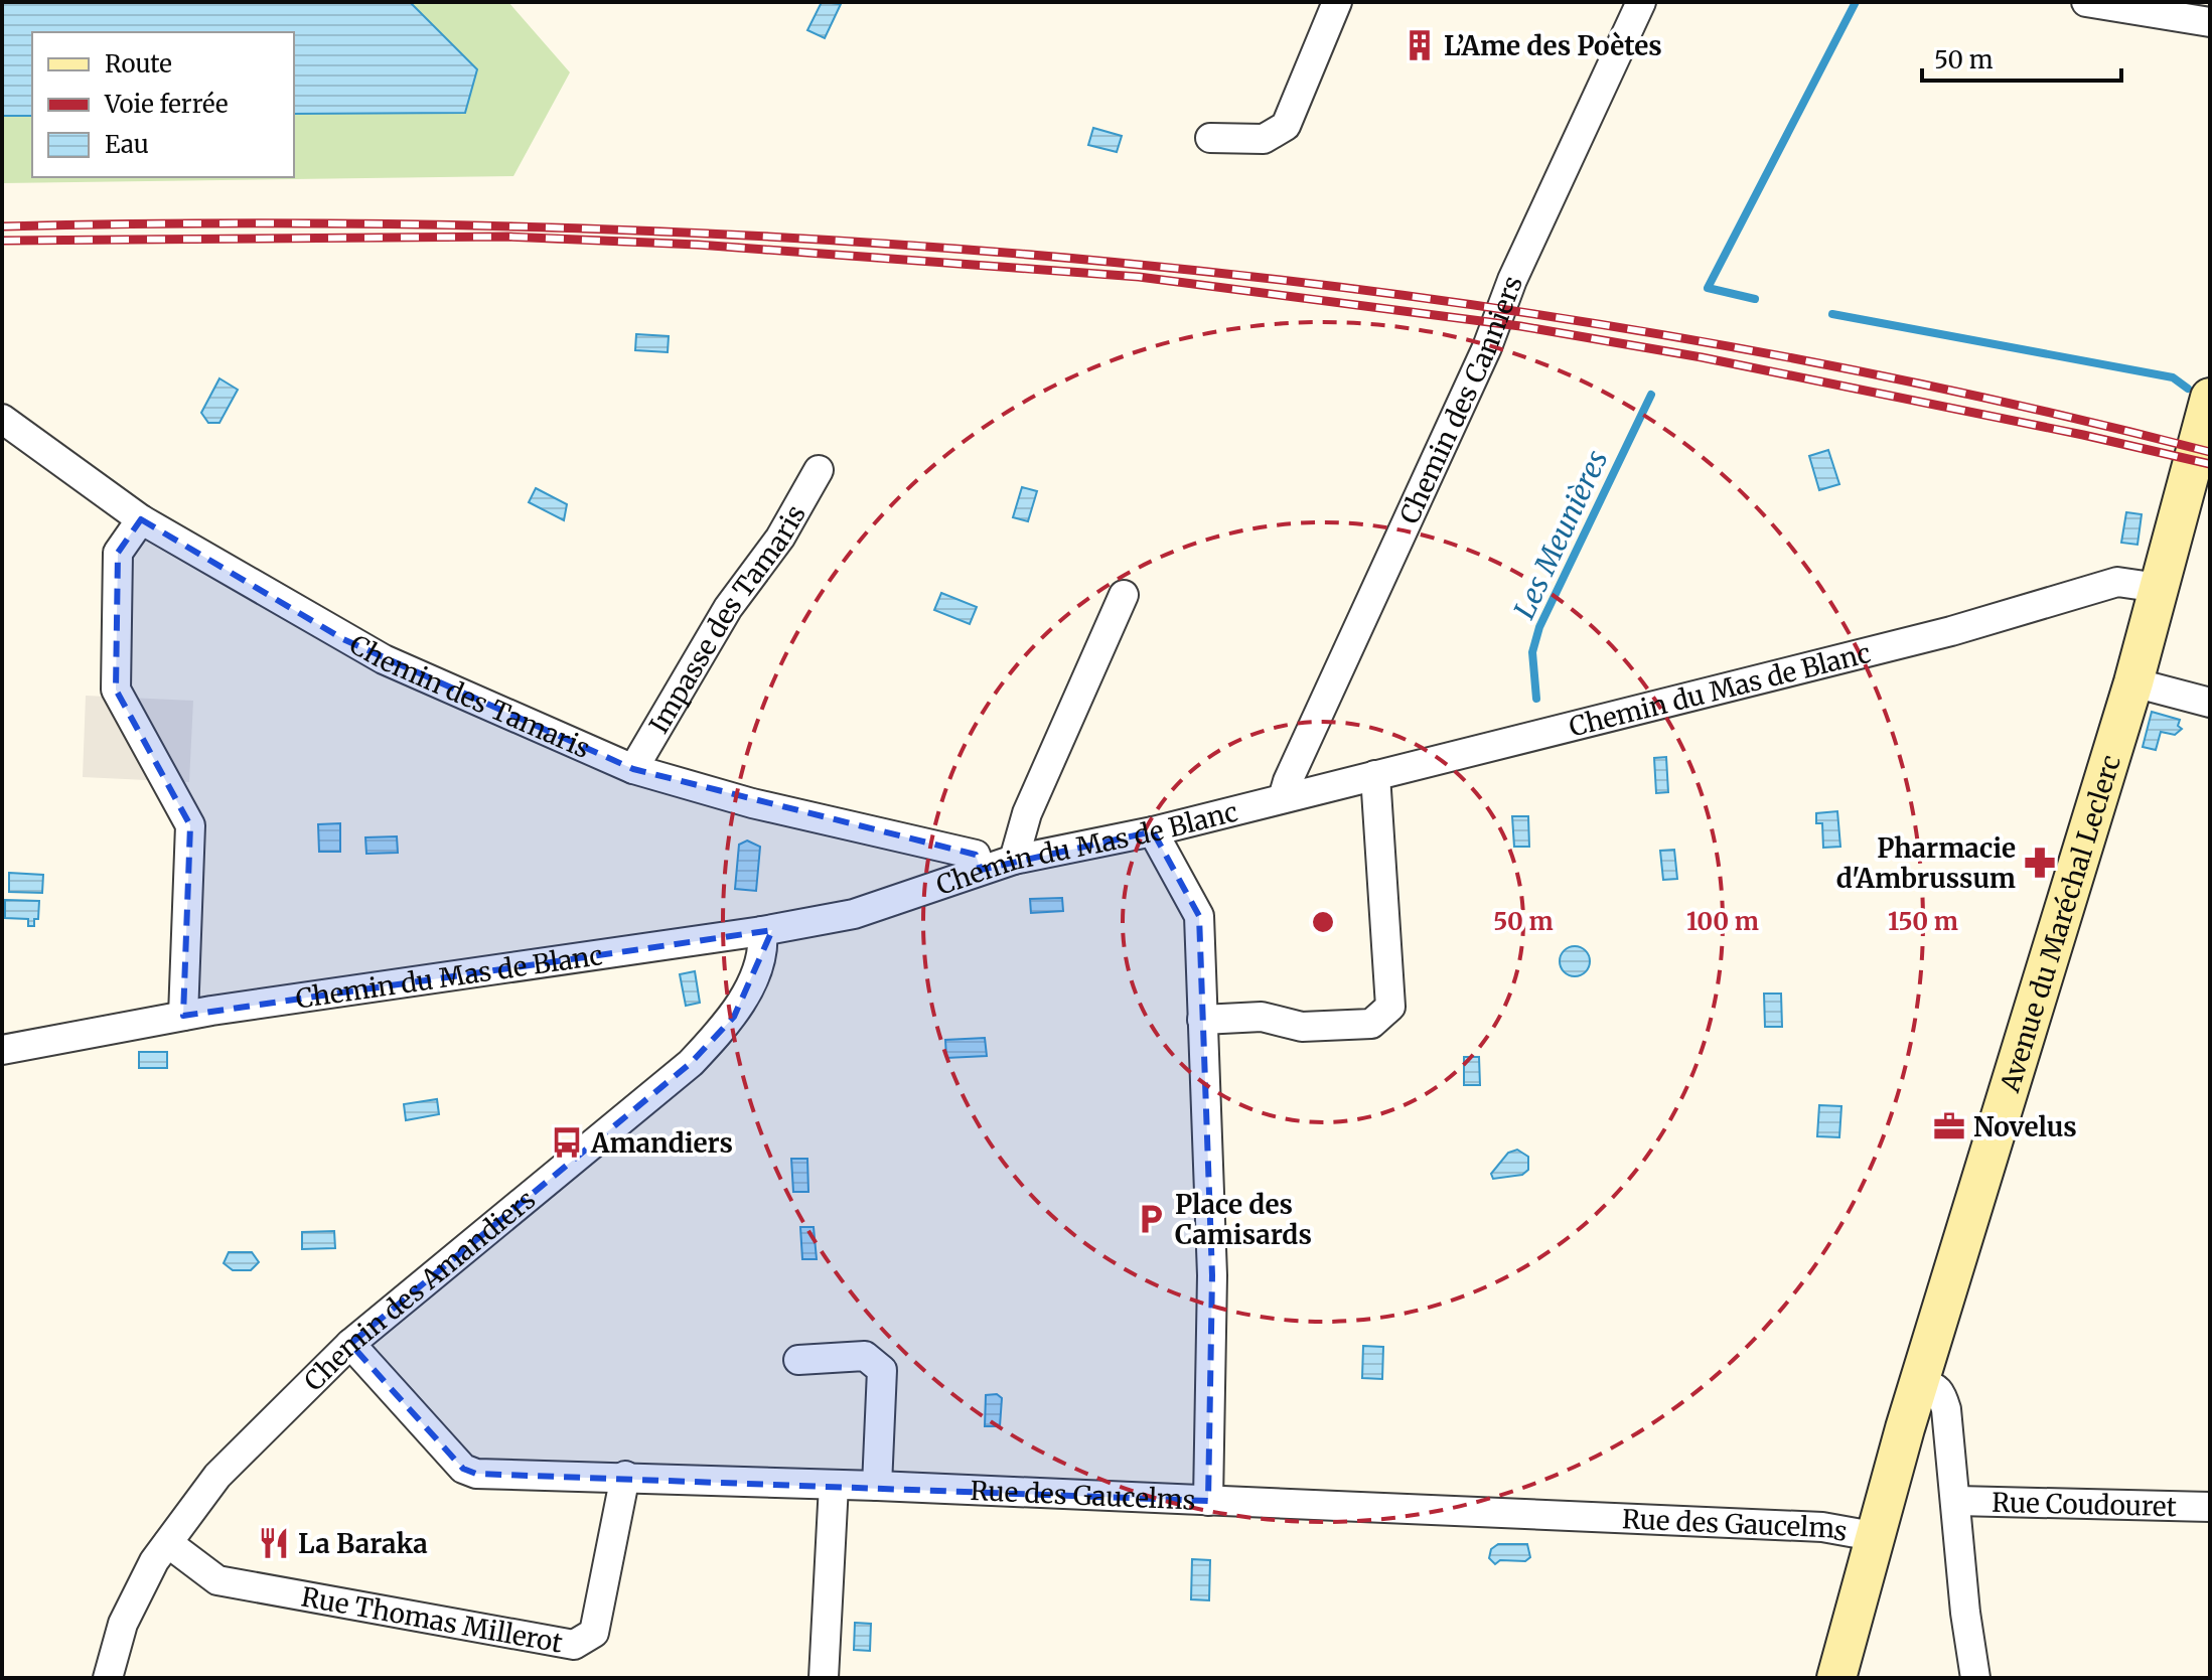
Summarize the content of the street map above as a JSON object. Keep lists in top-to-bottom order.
{
  "streets": {
    "main road": ["Avenue du Maréchal Leclerc"],
    "street": [
      "Chemin des Canniers",
      "Impasse des Tamaris",
      "Chemin du Mas de Blanc",
      "Chemin des Tamaris",
      "Chemin des Amandiers",
      "Rue des Gaucelms",
      "Rue Coudouret",
      "Rue Thomas Millerot"
    ]
  },
  "crossings": [
    ["Chemin des Canniers", "Chemin du Mas de Blanc"],
    ["Impasse des Tamaris", "Chemin des Tamaris"],
    ["Chemin du Mas de Blanc", "Chemin des Tamaris"],
    ["Chemin du Mas de Blanc", "Avenue du Maréchal Leclerc"],
    ["Chemin du Mas de Blanc", "Chemin des Amandiers"],
    ["Avenue du Maréchal Leclerc", "Rue des Gaucelms"],
    ["Chemin des Amandiers", "Rue des Gaucelms"],
    ["Chemin des Amandiers", "Rue Thomas Millerot"],
    ["Rue des Gaucelms", "Rue Thomas Millerot"]
  ],
  "water": ["Les Meunières"],
  "places": {
    "building": ["L’Ame des Poètes"],
    "pharmacy": ["Pharmacie d'Ambrussum"],
    "office": ["Novelus"],
    "bus stop": ["Amandiers"],
    "parking": ["Place des Camisards"],
    "restaurant": ["La Baraka"]
  },
  "legend": ["Route", "Voie ferrée", "Eau"],
  "scale_bar": "50 m",
  "rings": ["50 m", "100 m", "150 m"]
}
